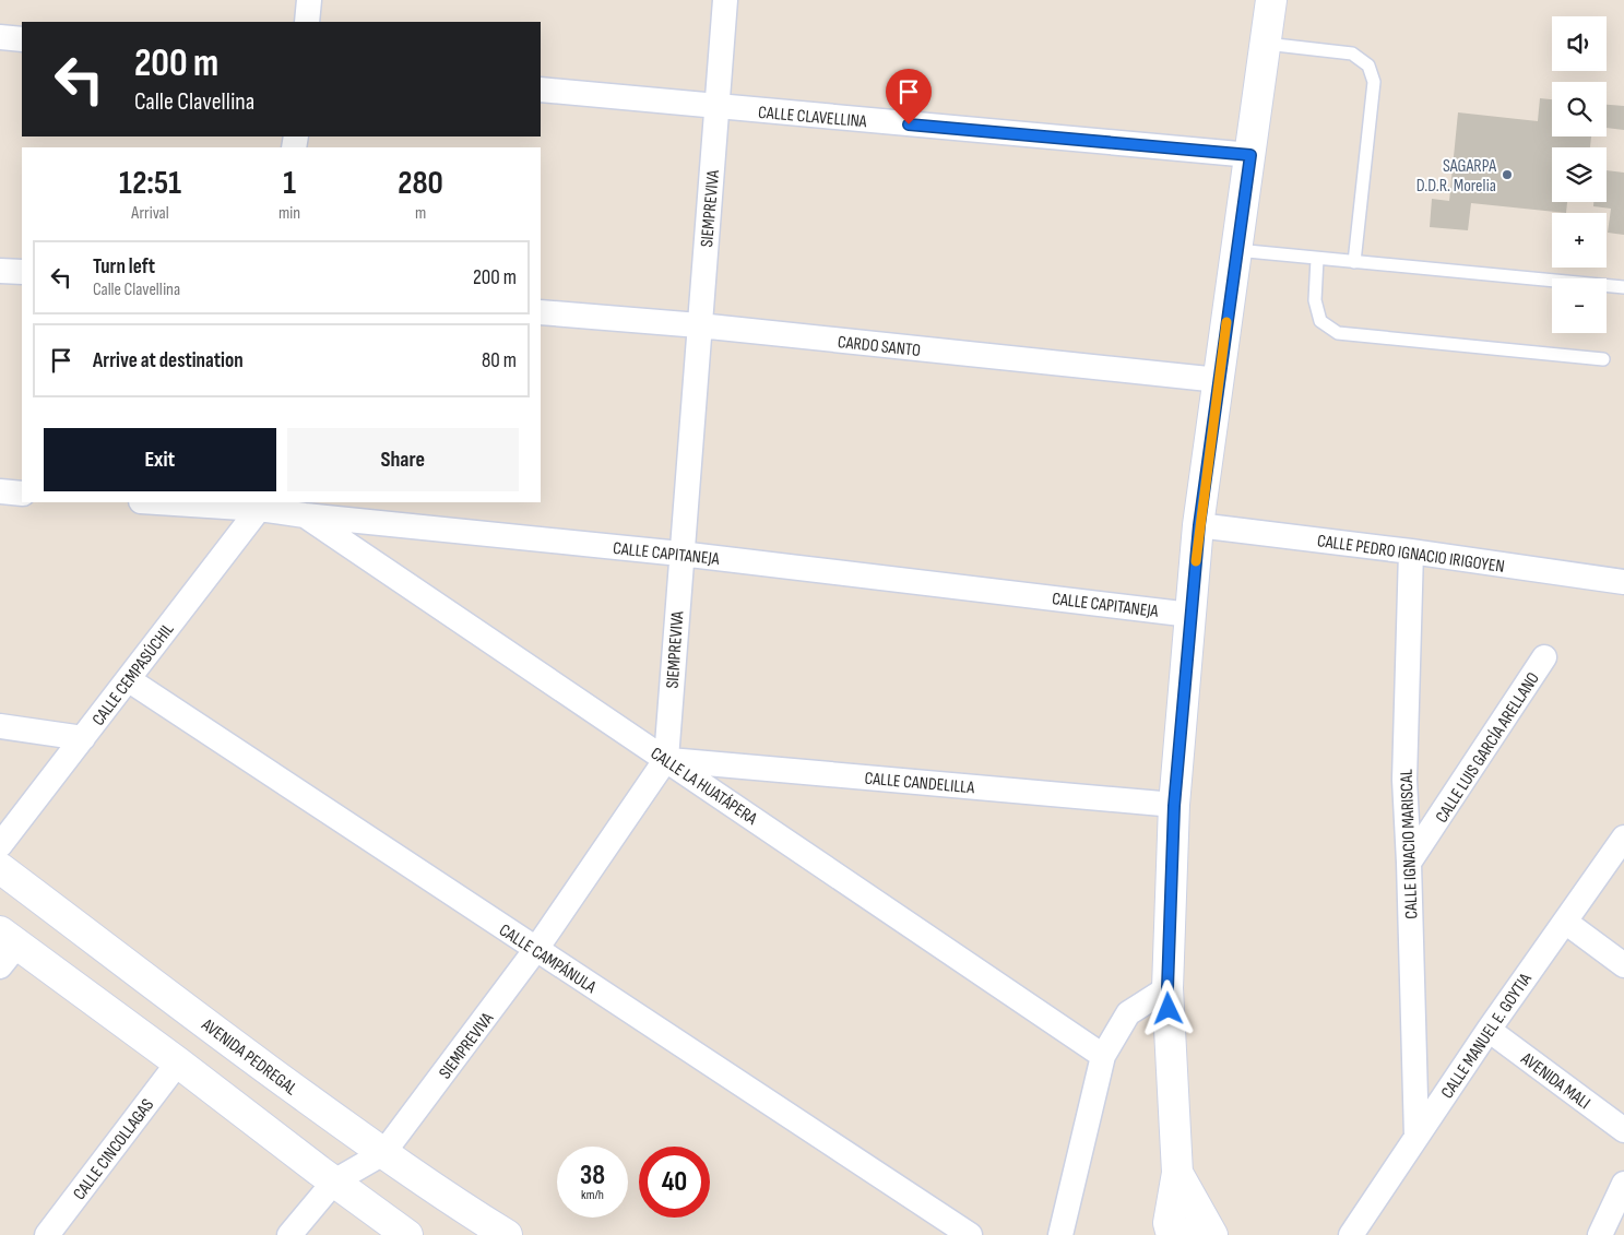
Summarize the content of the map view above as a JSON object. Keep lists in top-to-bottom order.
{
  "streets": {
    "street": [
      "CALLE CLAVELLINA",
      "SIEMPREVIVA",
      "CARDO SANTO",
      "CALLE CAPITANEJA",
      "CALLE PEDRO IGNACIO IRIGOYEN",
      "CALLE CEMPASÚCHIL",
      "CALLE LUIS GARCÍA ARELLANO",
      "CALLE CANDELILLA",
      "CALLE LA HUATÁPERA",
      "CALLE IGNACIO MARISCAL",
      "CALLE CAMPÁNULA",
      "CALLE MANUEL E. GOYTIA",
      "AVENIDA PEDREGAL",
      "AVENIDA MALI",
      "CALLE CINCOLLAGAS"
    ]
  },
  "crossings": [
    ["CALLE CLAVELLINA", "SIEMPREVIVA"],
    ["SIEMPREVIVA", "CARDO SANTO"],
    ["SIEMPREVIVA", "CALLE CAPITANEJA"],
    ["SIEMPREVIVA", "CALLE CANDELILLA"],
    ["SIEMPREVIVA", "CALLE LA HUATÁPERA"],
    ["SIEMPREVIVA", "CALLE CAMPÁNULA"],
    ["SIEMPREVIVA", "AVENIDA PEDREGAL"],
    ["CALLE CAPITANEJA", "CALLE CEMPASÚCHIL"],
    ["CALLE CAPITANEJA", "CALLE LA HUATÁPERA"],
    ["CALLE PEDRO IGNACIO IRIGOYEN", "CALLE IGNACIO MARISCAL"],
    ["CALLE CEMPASÚCHIL", "CALLE CAMPÁNULA"],
    ["CALLE LUIS GARCÍA ARELLANO", "CALLE IGNACIO MARISCAL"],
    ["CALLE CANDELILLA", "CALLE LA HUATÁPERA"],
    ["CALLE IGNACIO MARISCAL", "CALLE MANUEL E. GOYTIA"],
    ["CALLE MANUEL E. GOYTIA", "AVENIDA MALI"]
  ],
  "places": ["SAGARPA D.D.R. Morelia"],
  "page": {
    "map_buttons": ["+", "−"],
    "turn": ["200 m", "Calle Clavellina"],
    "eta": [
      "12:51",
      "Arrival",
      "1",
      "min",
      "280",
      "m"
    ],
    "list": [
      {
        "name": "Turn left",
        "note": "Calle Clavellina",
        "value": "200 m"
      },
      {
        "name": "Arrive at destination",
        "value": "80 m"
      }
    ],
    "buttons": ["Exit", "Share"],
    "speed": "38 km/h",
    "limit": "40"
  }
}
